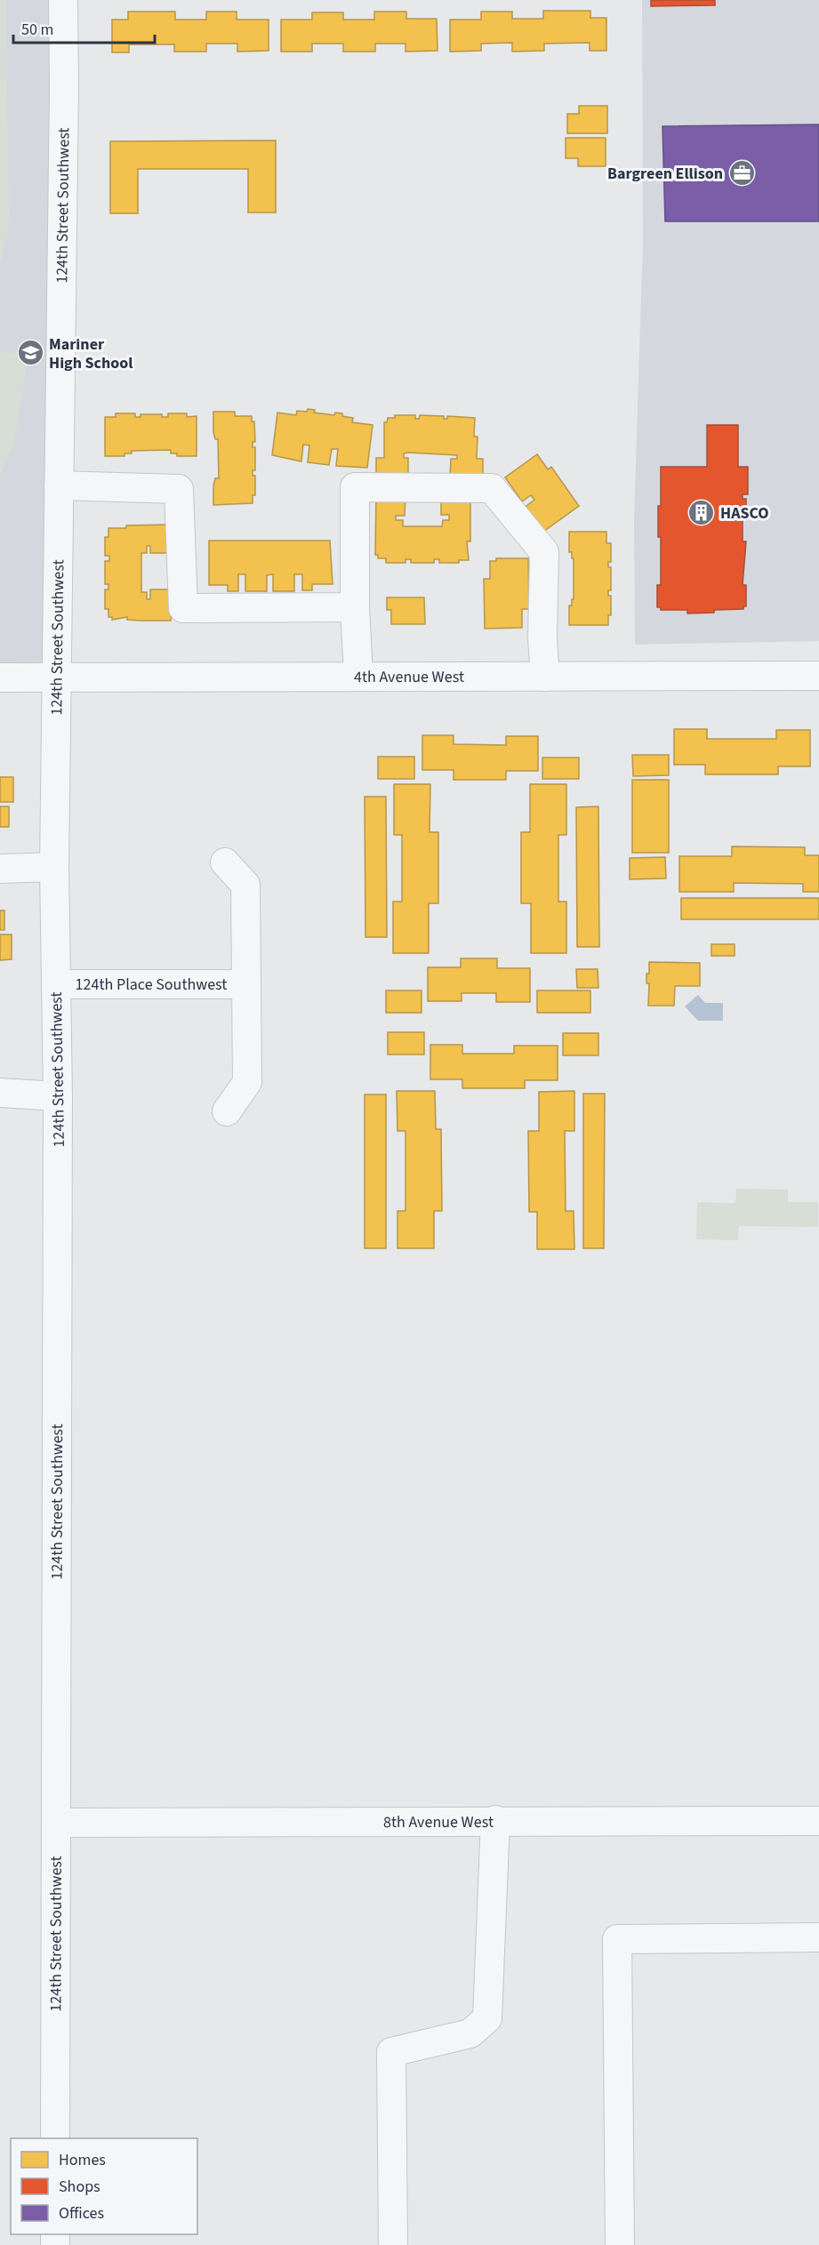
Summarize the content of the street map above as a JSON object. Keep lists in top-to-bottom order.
{
  "streets": {
    "street": [
      "124th Street Southwest",
      "4th Avenue West",
      "124th Place Southwest",
      "8th Avenue West"
    ]
  },
  "crossings": [
    ["124th Street Southwest", "4th Avenue West"],
    ["124th Street Southwest", "124th Place Southwest"],
    ["124th Street Southwest", "8th Avenue West"]
  ],
  "places": {
    "office": ["Bargreen Ellison"],
    "school or university": ["Mariner High School"],
    "building": ["HASCO"]
  },
  "legend": ["Homes", "Shops", "Offices"],
  "scale_bar": "50 m"
}
